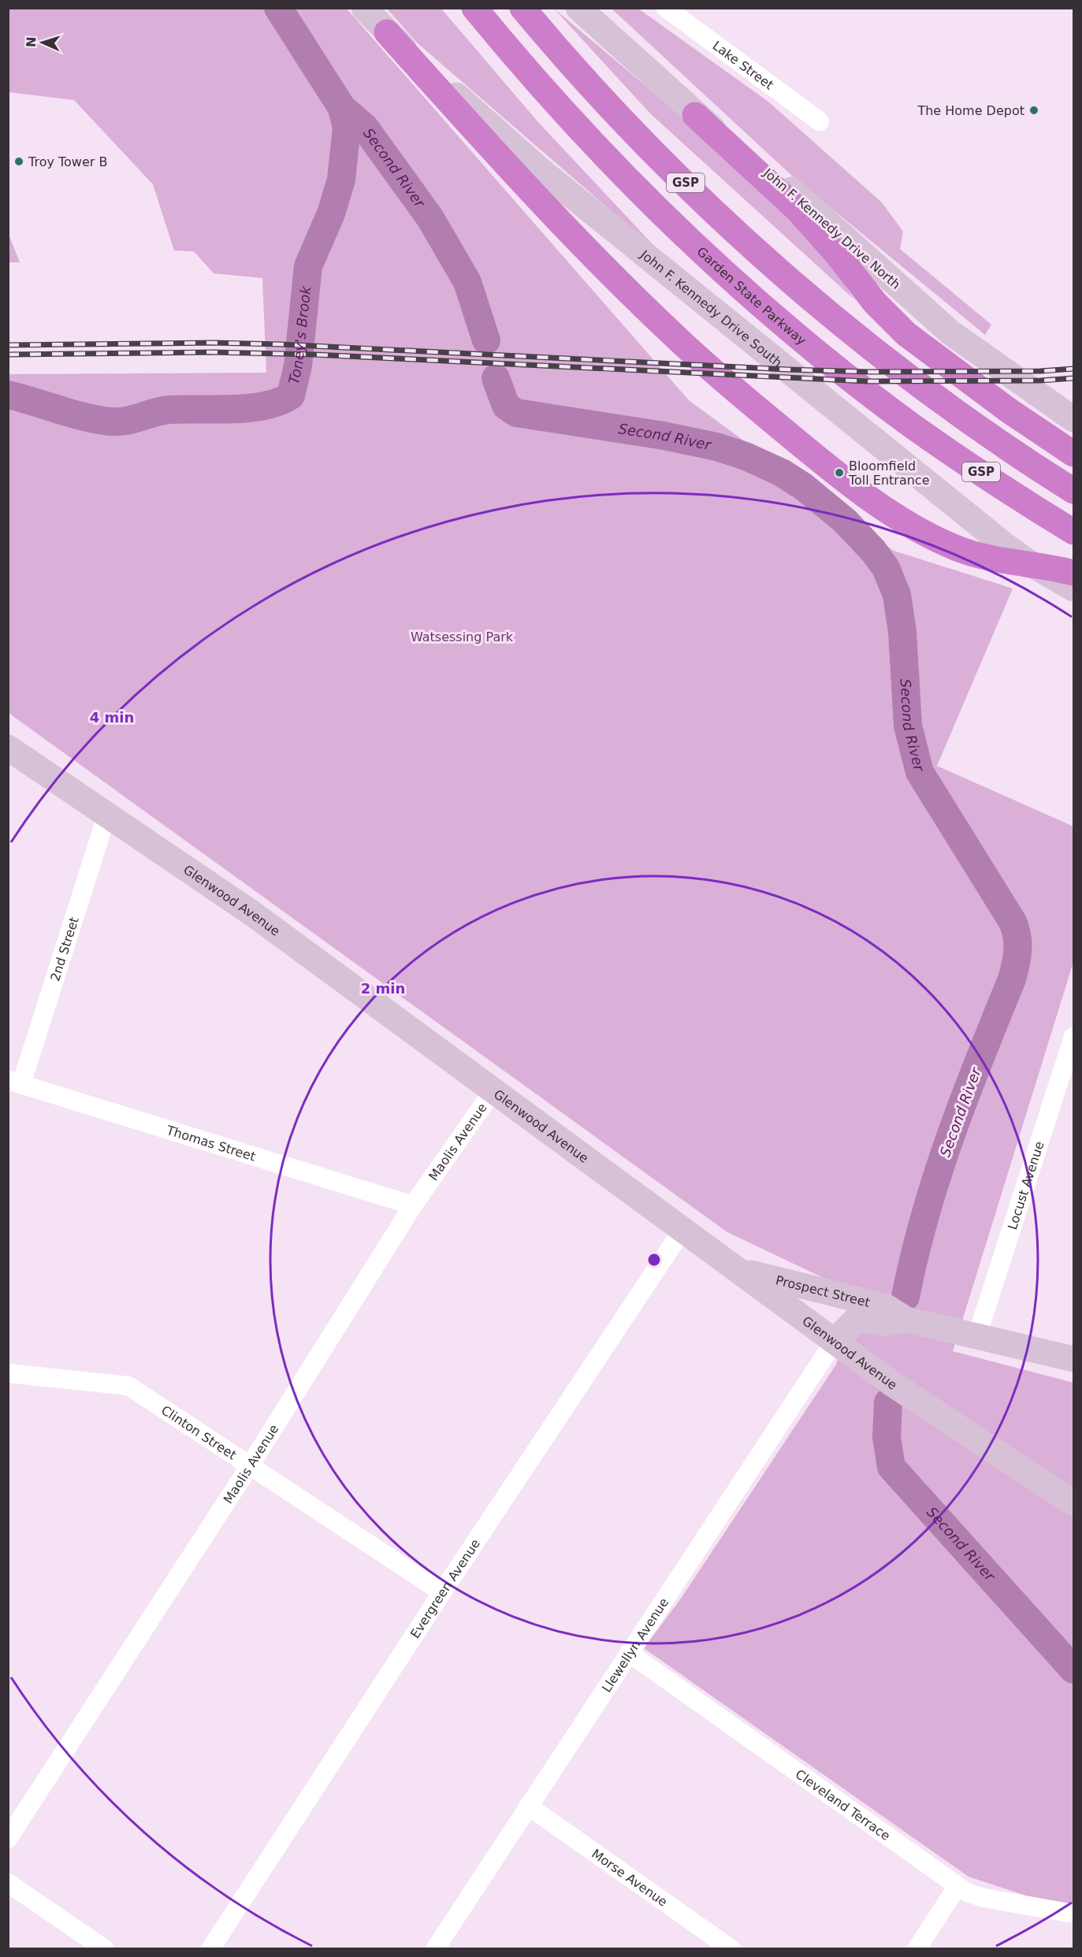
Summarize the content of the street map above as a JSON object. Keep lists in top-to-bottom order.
{
  "streets": {
    "highway": ["GSP", "Garden State Parkway"],
    "street": [
      "Lake Street",
      "John F. Kennedy Drive North",
      "John F. Kennedy Drive South",
      "Glenwood Avenue",
      "2nd Street",
      "Maolis Avenue",
      "Thomas Street",
      "Locust Avenue",
      "Prospect Street",
      "Clinton Street",
      "Evergreen Avenue",
      "Llewellyn Avenue",
      "Cleveland Terrace",
      "Morse Avenue"
    ]
  },
  "crossings": [
    ["Glenwood Avenue", "2nd Street"],
    ["Glenwood Avenue", "Maolis Avenue"],
    ["Glenwood Avenue", "Prospect Street"],
    ["Glenwood Avenue", "Evergreen Avenue"],
    ["Glenwood Avenue", "Llewellyn Avenue"],
    ["2nd Street", "Thomas Street"],
    ["Maolis Avenue", "Thomas Street"],
    ["Maolis Avenue", "Clinton Street"],
    ["Locust Avenue", "Prospect Street"],
    ["Prospect Street", "Llewellyn Avenue"],
    ["Clinton Street", "Evergreen Avenue"],
    ["Llewellyn Avenue", "Cleveland Terrace"],
    ["Llewellyn Avenue", "Morse Avenue"]
  ],
  "water": ["Second River", "Toney's Brook"],
  "parks": ["Watsessing Park"],
  "places": ["The Home Depot", "Troy Tower B", "Bloomfield Toll Entrance"],
  "north": "left",
  "rings": ["4 min", "2 min"]
}
